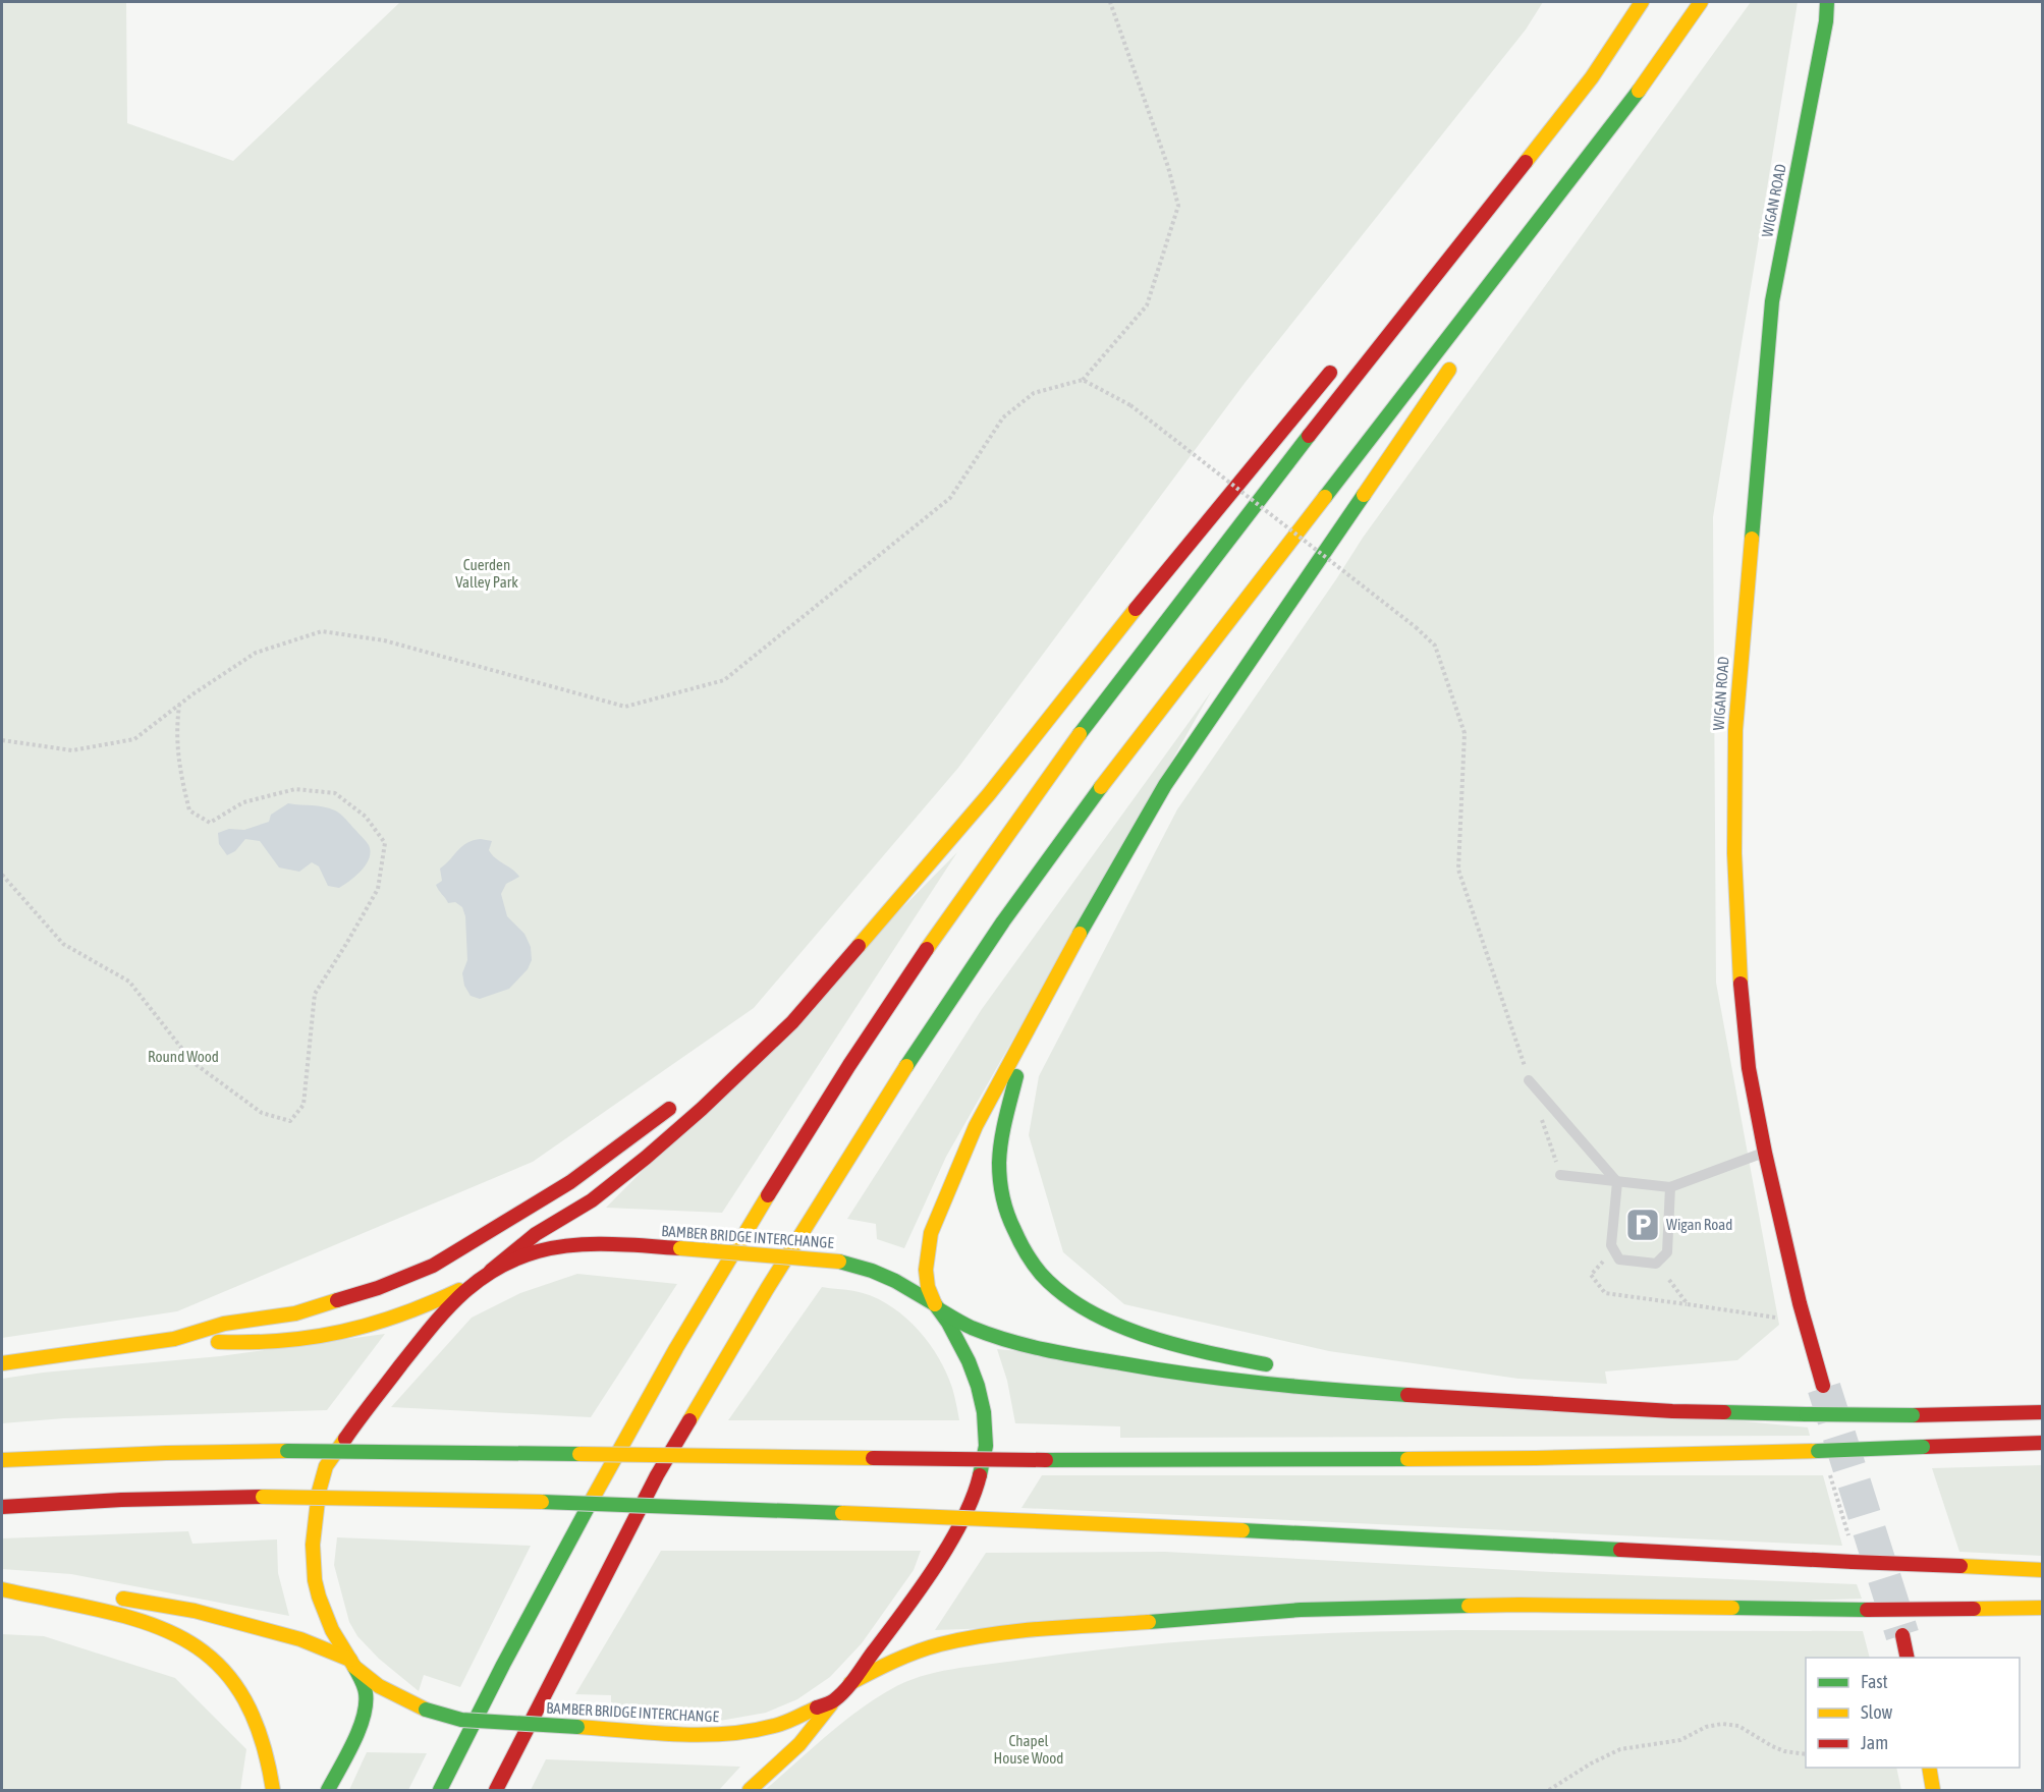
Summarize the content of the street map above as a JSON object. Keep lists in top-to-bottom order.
{
  "streets": {
    "main road": ["WIGAN ROAD", "BAMBER BRIDGE INTERCHANGE"]
  },
  "parks": ["Cuerden Valley Park", "Round Wood", "Chapel House Wood"],
  "places": {
    "parking": ["Wigan Road"]
  },
  "legend": ["Fast", "Slow", "Jam"]
}
